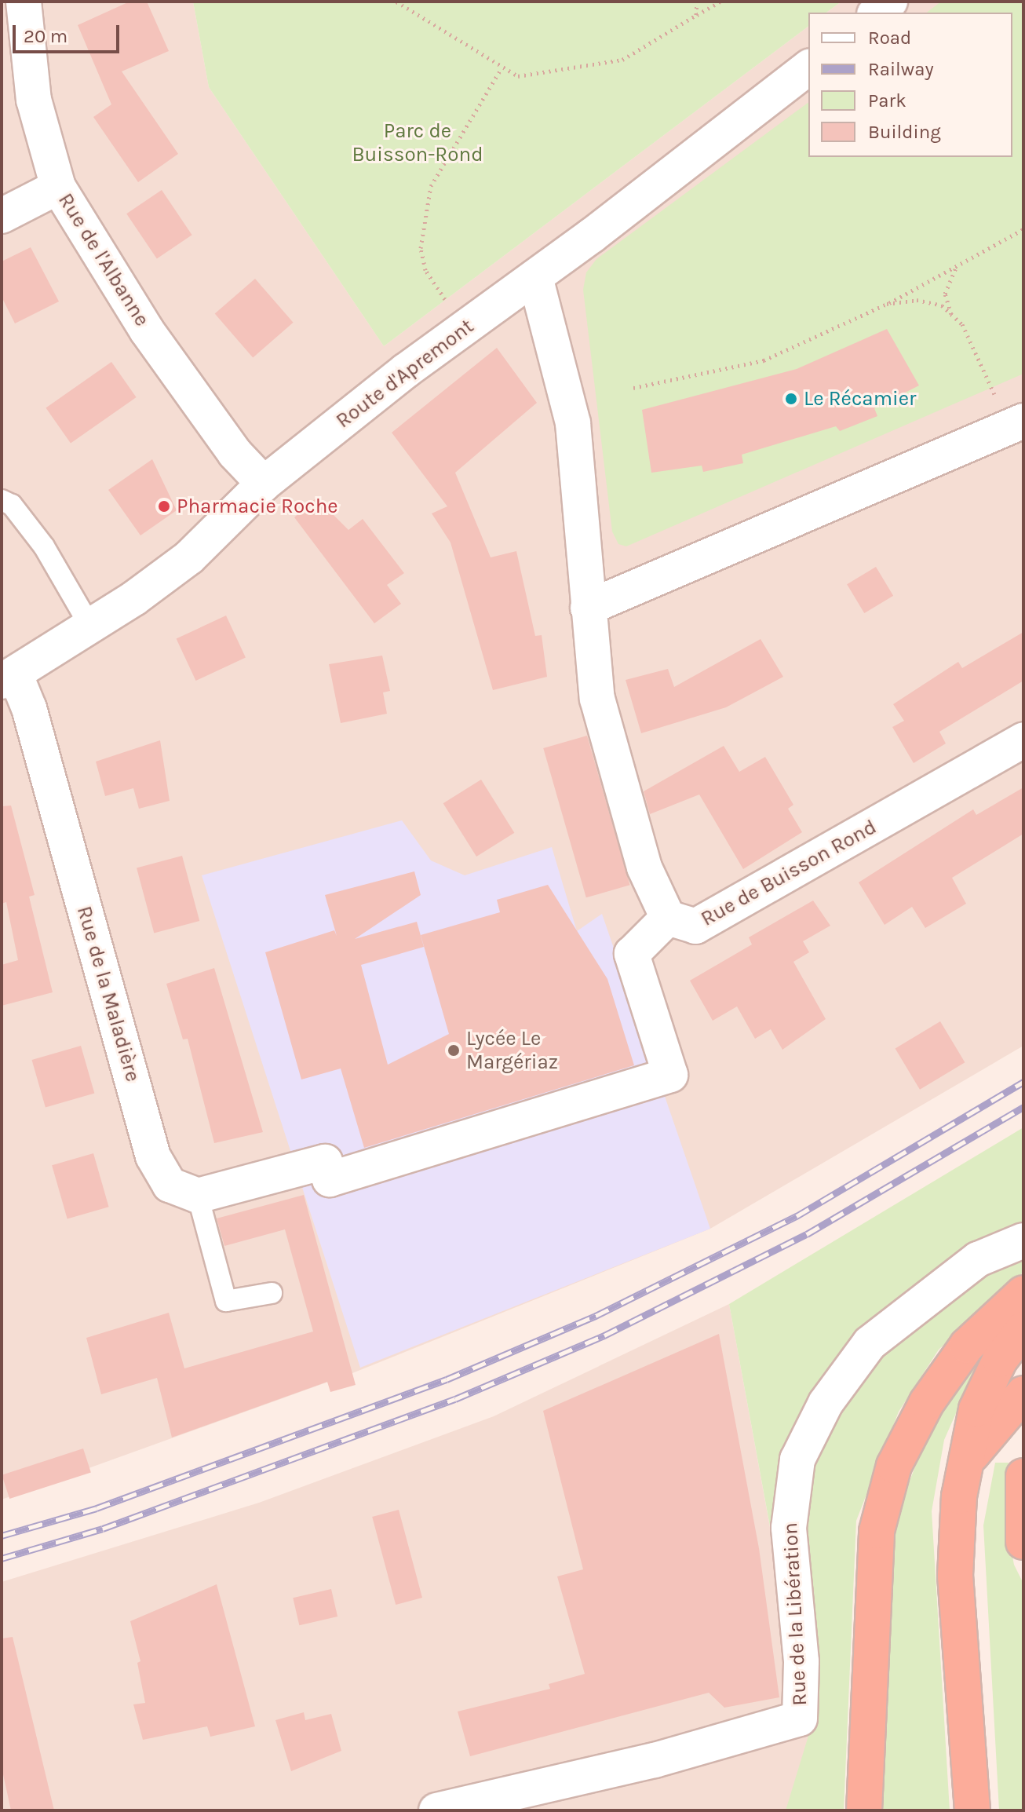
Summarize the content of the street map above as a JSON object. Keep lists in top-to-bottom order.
{
  "streets": {
    "street": [
      "Rue de l'Albanne",
      "Route d'Apremont",
      "Rue de Buisson Rond",
      "Rue de la Maladière",
      "Rue de la Libération"
    ]
  },
  "crossings": [
    ["Rue de l'Albanne", "Route d'Apremont"],
    ["Route d'Apremont", "Rue de Buisson Rond"],
    ["Route d'Apremont", "Rue de la Maladière"]
  ],
  "parks": ["Parc de Buisson-Rond"],
  "places": ["Le Récamier", "Pharmacie Roche", "Lycée Le Margériaz"],
  "legend": [
    "Road",
    "Railway",
    "Park",
    "Building"
  ],
  "scale_bar": "20 m"
}
